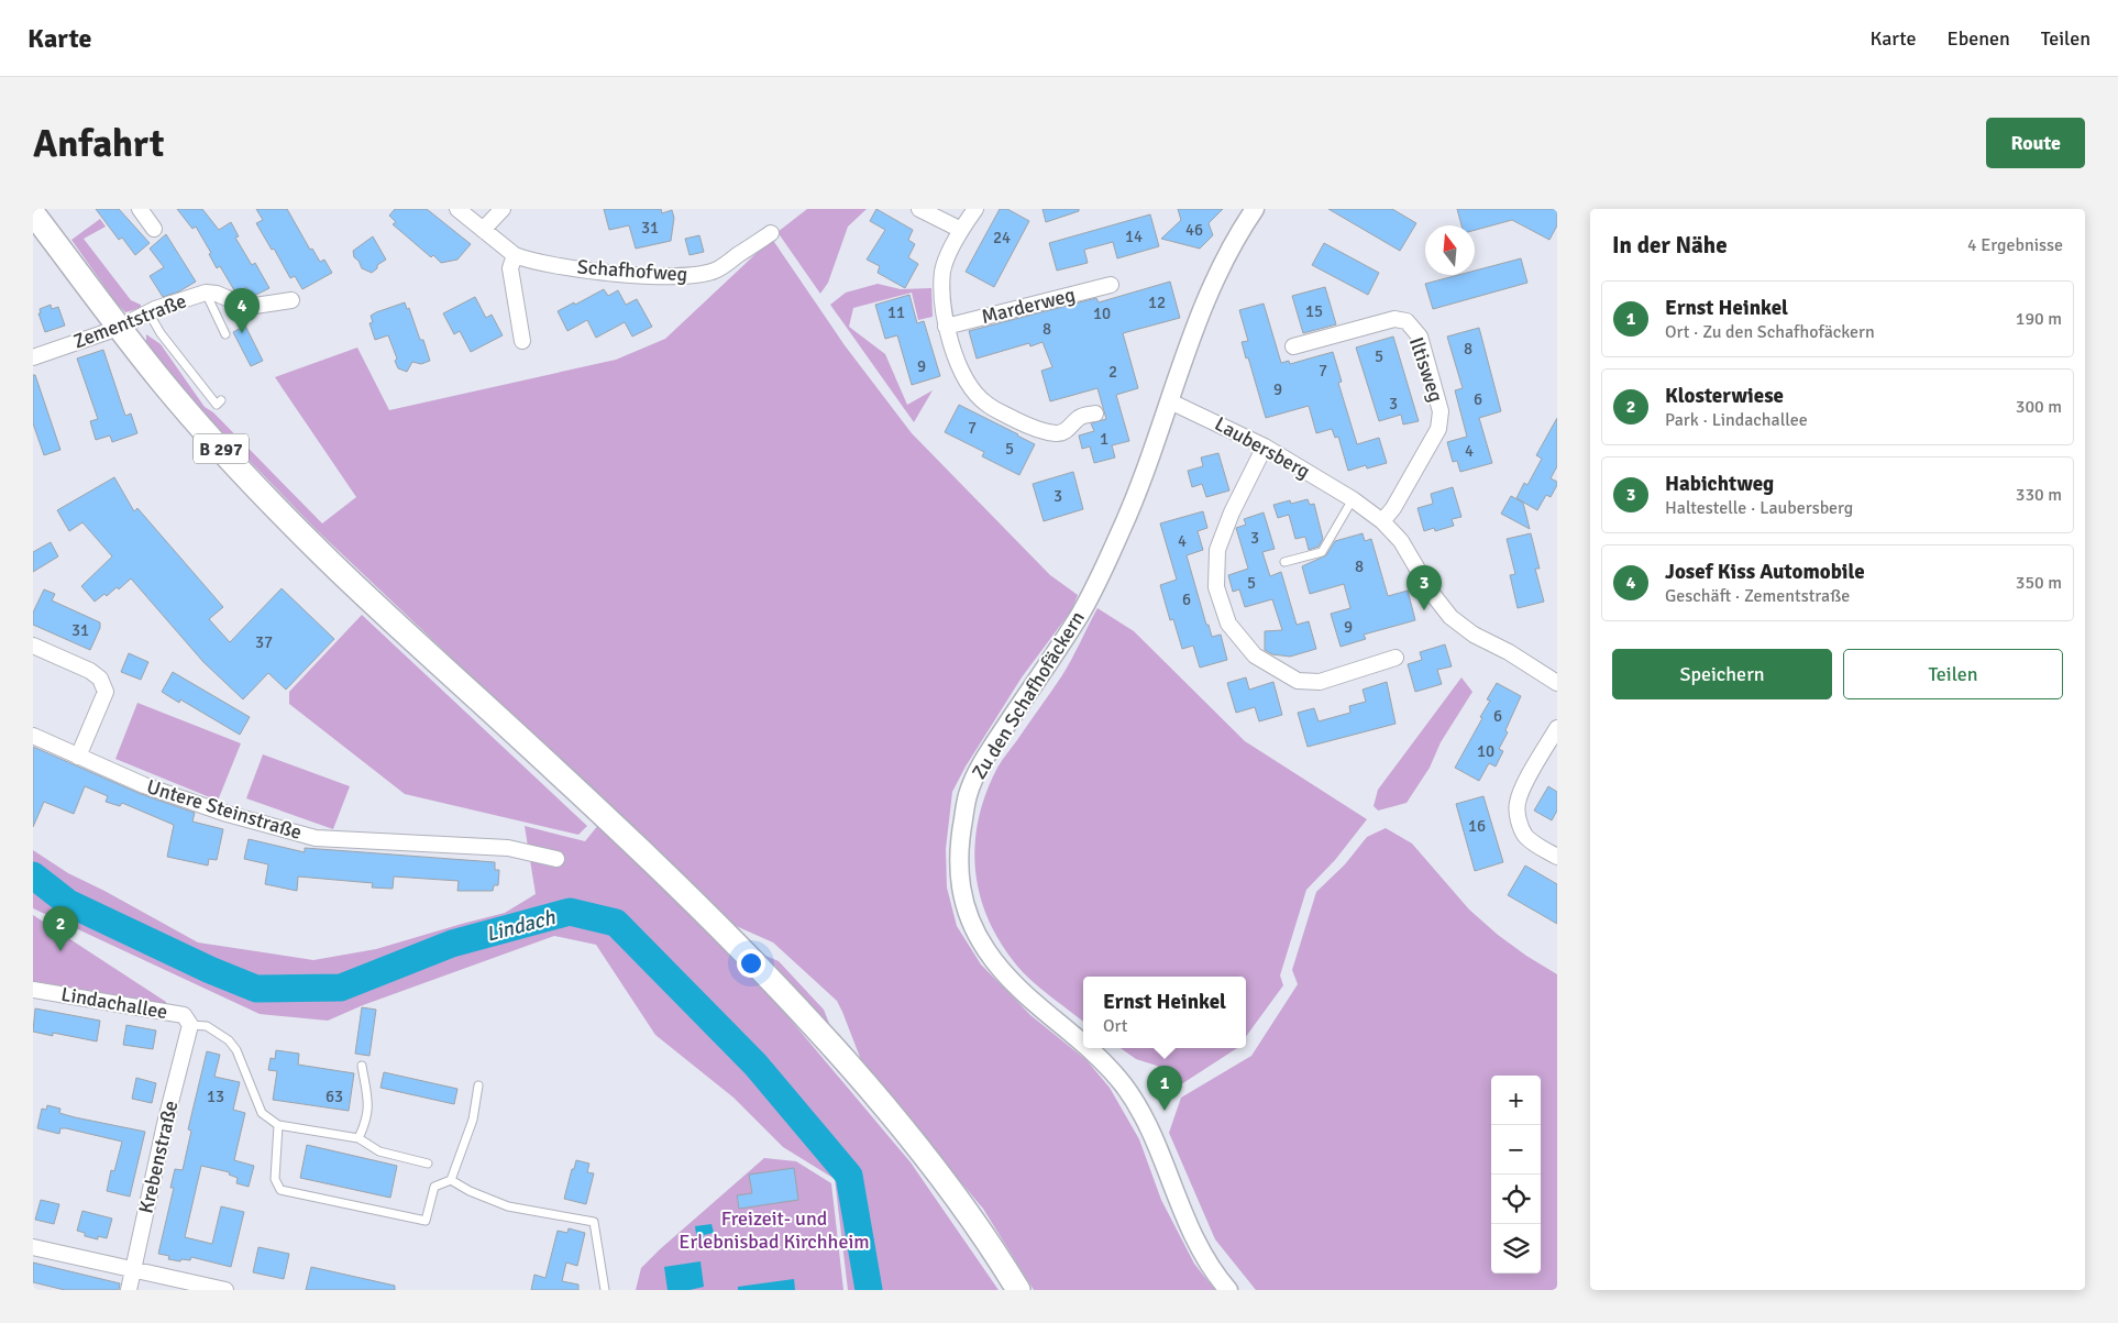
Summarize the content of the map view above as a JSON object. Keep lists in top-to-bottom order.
{
  "streets": {
    "main road": ["B 297"],
    "street": [
      "Schafhofweg",
      "Marderweg",
      "Zementstraße",
      "Iltisweg",
      "Laubersberg",
      "Zu den Schafhofäckern",
      "Untere Steinstraße",
      "Lindachallee",
      "Krebenstraße"
    ]
  },
  "crossings": [
    ["Zementstraße", "B 297"],
    ["Iltisweg", "Laubersberg"],
    ["Laubersberg", "Zu den Schafhofäckern"],
    ["Lindachallee", "Krebenstraße"]
  ],
  "water": ["Lindach"],
  "parks": ["Freizeit- und Erlebnisbad Kirchheim"],
  "house_numbers": [
    "31",
    "46",
    "14",
    "24",
    "12",
    "15",
    "11",
    "10",
    "8",
    "8",
    "5",
    "9",
    "7",
    "2",
    "9",
    "6",
    "3",
    "7",
    "1",
    "5",
    "4",
    "3",
    "3",
    "4",
    "8",
    "5",
    "6",
    "9",
    "31",
    "37",
    "6",
    "10",
    "16",
    "13",
    "63"
  ],
  "north": "top",
  "page": {
    "header": "Karte",
    "nav": ["Karte", "Ebenen", "Teilen"],
    "buttons": [
      "Route",
      ["Speichern", "Teilen"]
    ],
    "title": "Anfahrt",
    "heading": ["In der Nähe", "4 Ergebnisse"],
    "list": [
      {
        "mark": "1",
        "name": "Ernst Heinkel",
        "note": "Ort · Zu den Schafhofäckern",
        "value": "190 m"
      },
      {
        "mark": "2",
        "name": "Klosterwiese",
        "note": "Park · Lindachallee",
        "value": "300 m"
      },
      {
        "mark": "3",
        "name": "Habichtweg",
        "note": "Haltestelle · Laubersberg",
        "value": "330 m"
      },
      {
        "mark": "4",
        "name": "Josef Kiss Automobile",
        "note": "Geschäft · Zementstraße",
        "value": "350 m"
      }
    ],
    "pins": [
      "4",
      "3",
      "2",
      "1"
    ],
    "popup": ["Ernst Heinkel", "Ort"],
    "map_buttons": ["+", "−"]
  }
}
